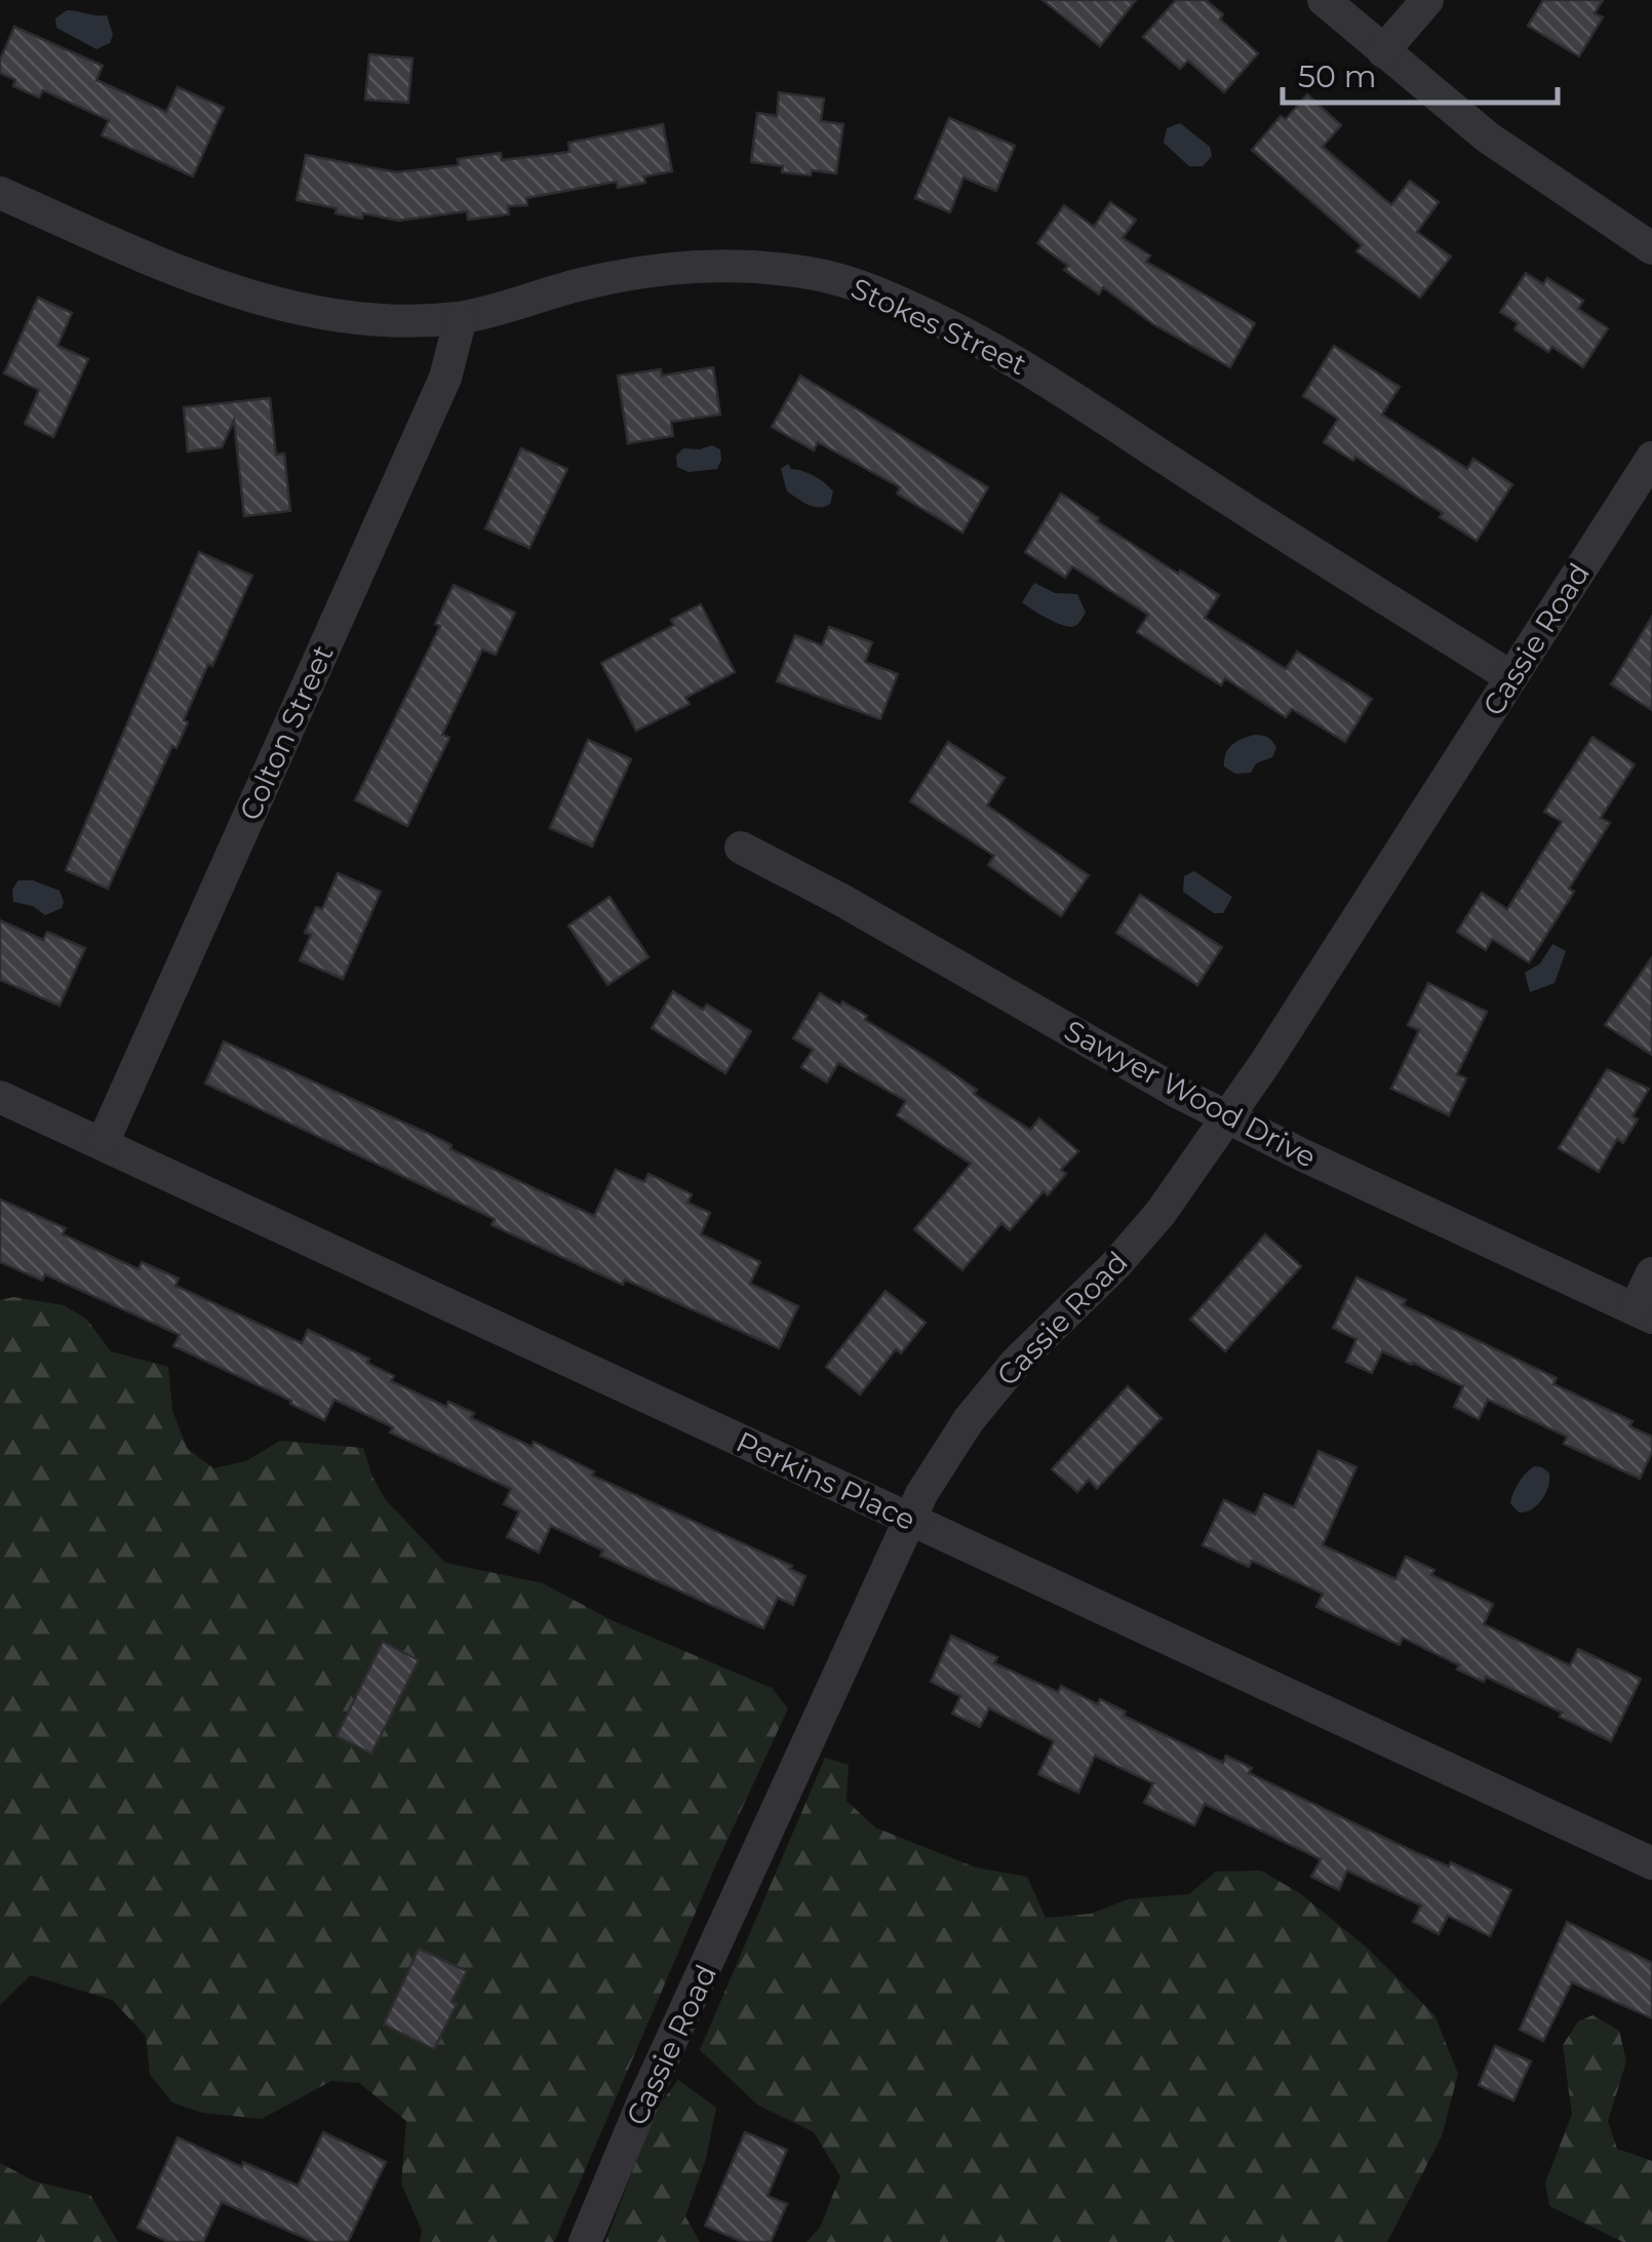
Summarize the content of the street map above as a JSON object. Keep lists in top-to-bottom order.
{
  "streets": {
    "street": [
      "Stokes Street",
      "Cassie Road",
      "Colton Street",
      "Sawyer Wood Drive",
      "Perkins Place"
    ]
  },
  "crossings": [
    ["Stokes Street", "Cassie Road"],
    ["Stokes Street", "Colton Street"],
    ["Cassie Road", "Sawyer Wood Drive"],
    ["Cassie Road", "Perkins Place"],
    ["Colton Street", "Perkins Place"]
  ],
  "scale_bar": "50 m"
}
